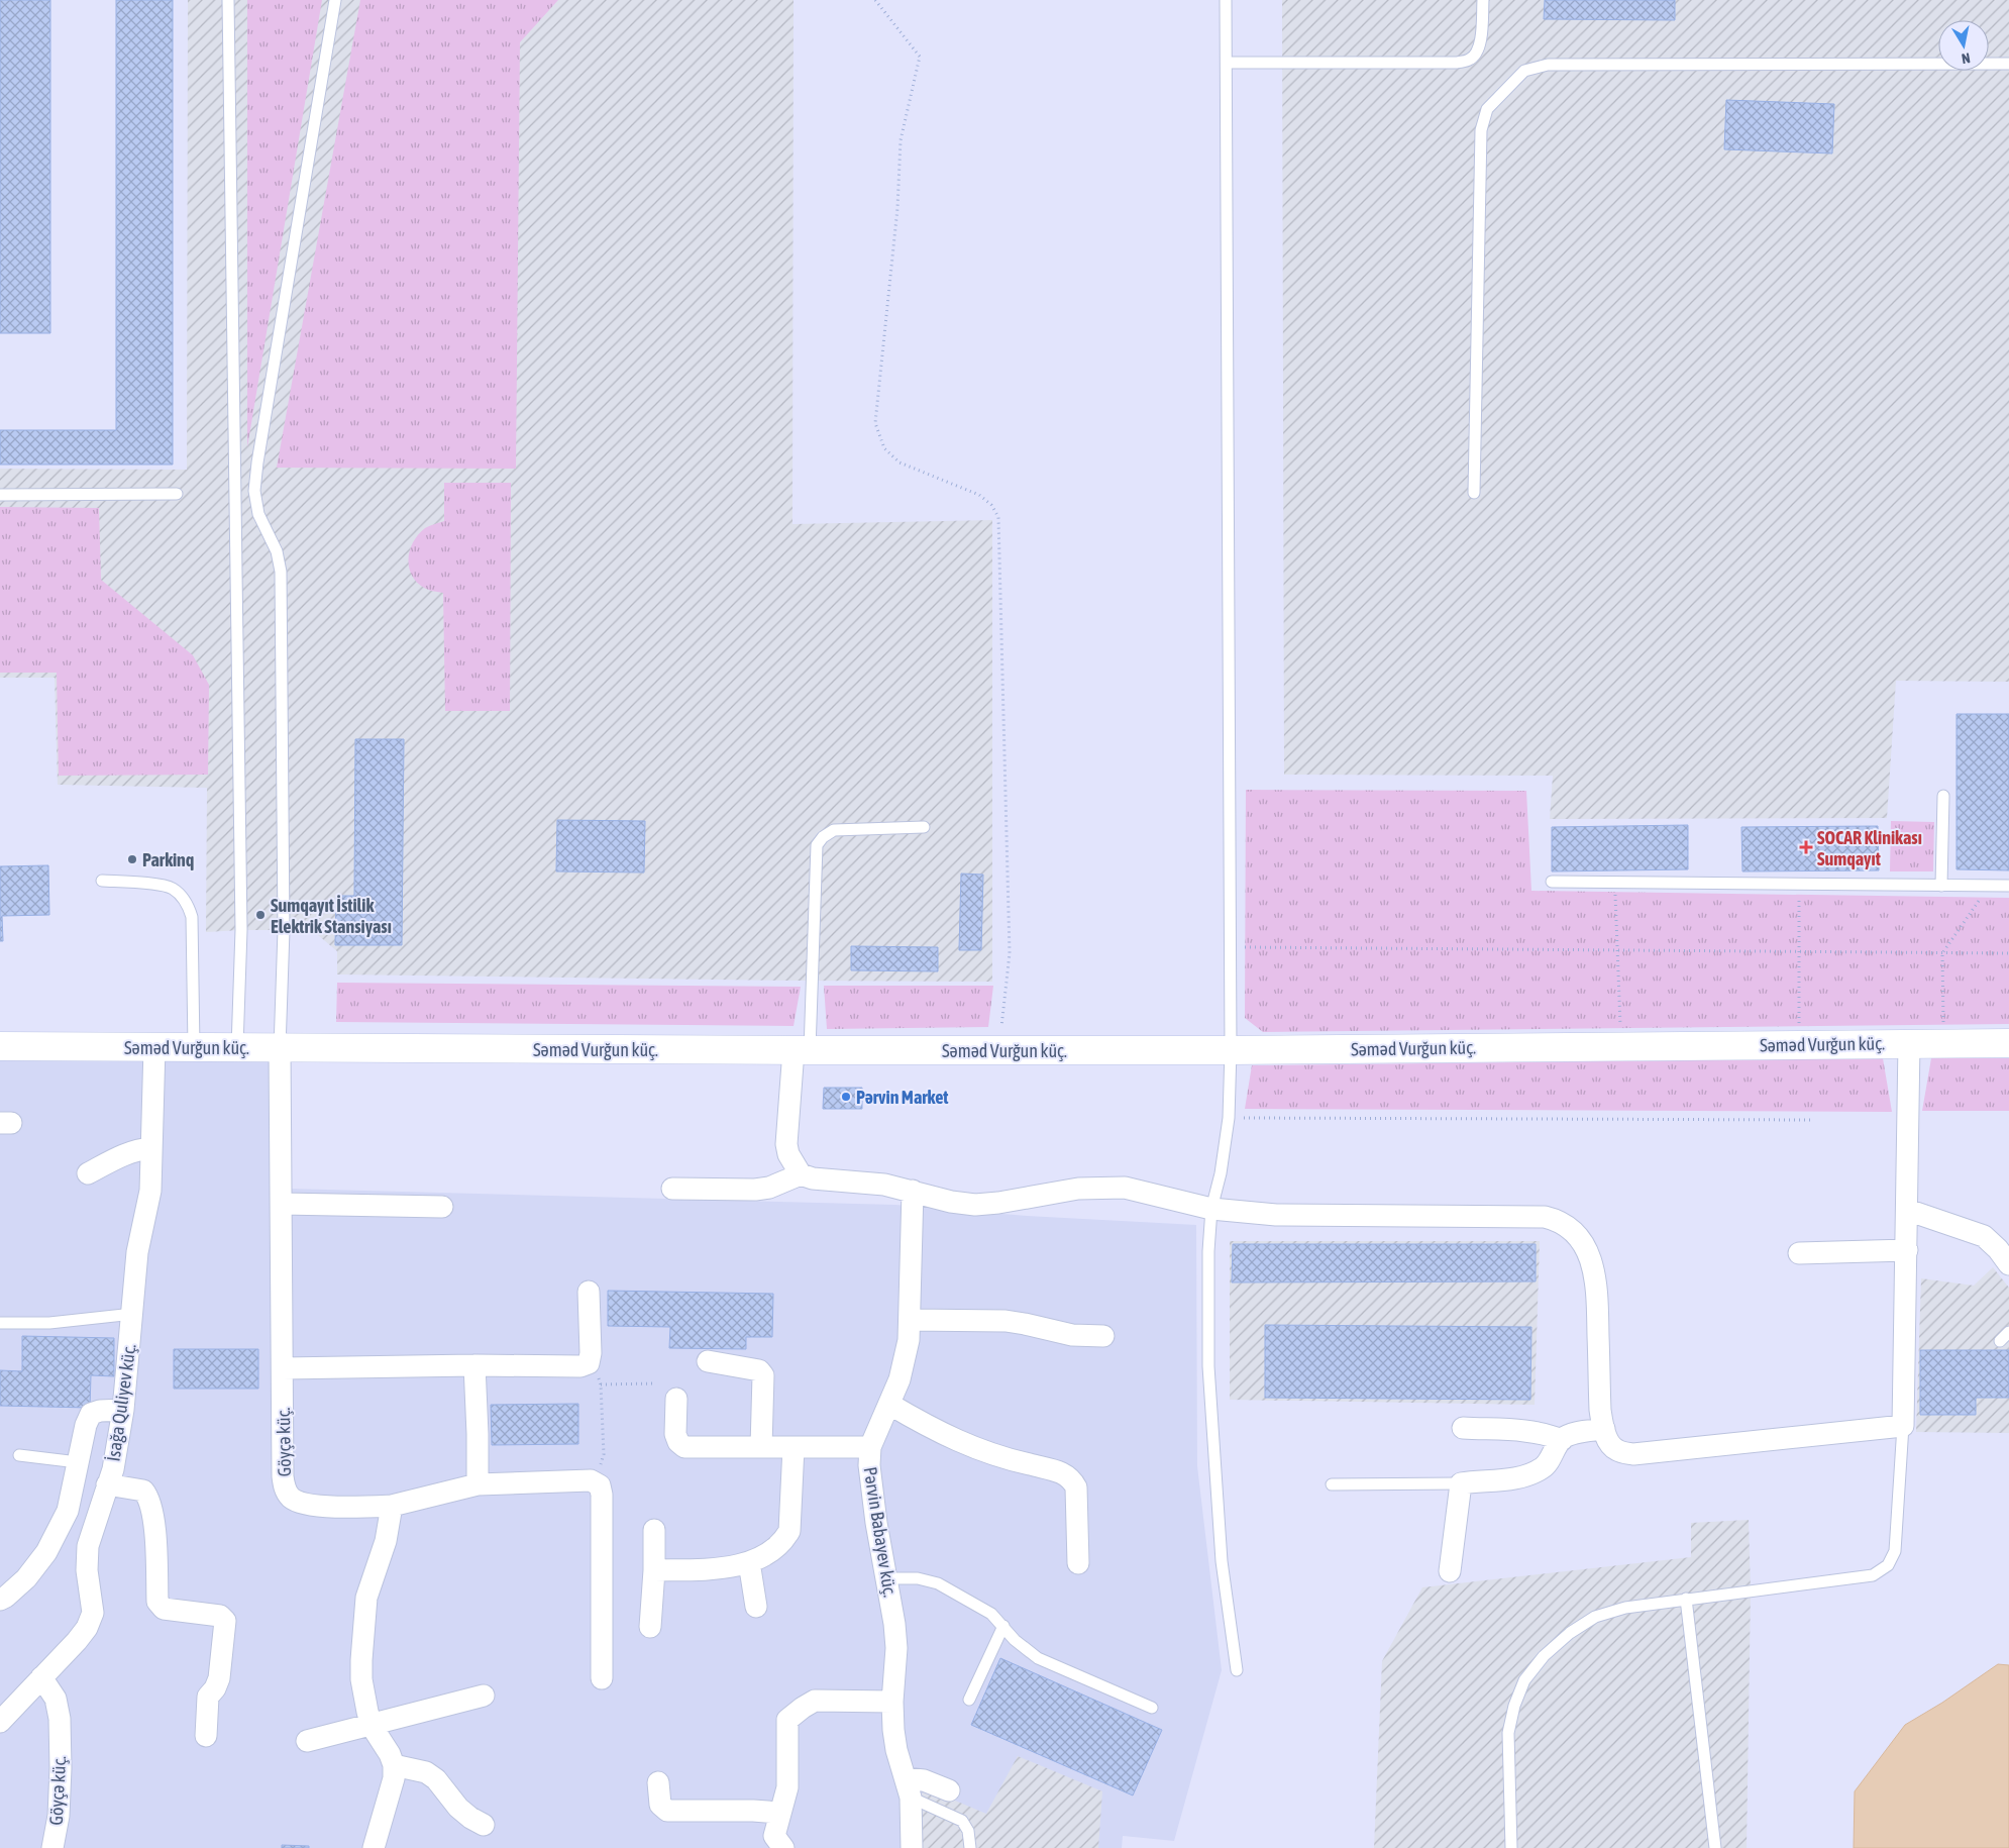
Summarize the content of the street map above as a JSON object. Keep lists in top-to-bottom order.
{
  "streets": {
    "main road": ["Səməd Vurğun küç."],
    "street": ["İsağa Quliyev küç.", "Göyçə küç.", "Pərvin Babayev küç."]
  },
  "crossings": [
    ["Səməd Vurğun küç.", "İsağa Quliyev küç."],
    ["Səməd Vurğun küç.", "Göyçə küç."],
    ["İsağa Quliyev küç.", "Göyçə küç."]
  ],
  "places": {
    "health": ["SOCAR Klinikası Sumqayıt"],
    "other": ["Parkinq", "Sumqayıt İstilik Elektrik Stansiyası", "Pərvin Market"]
  },
  "north": "bottom"
}
